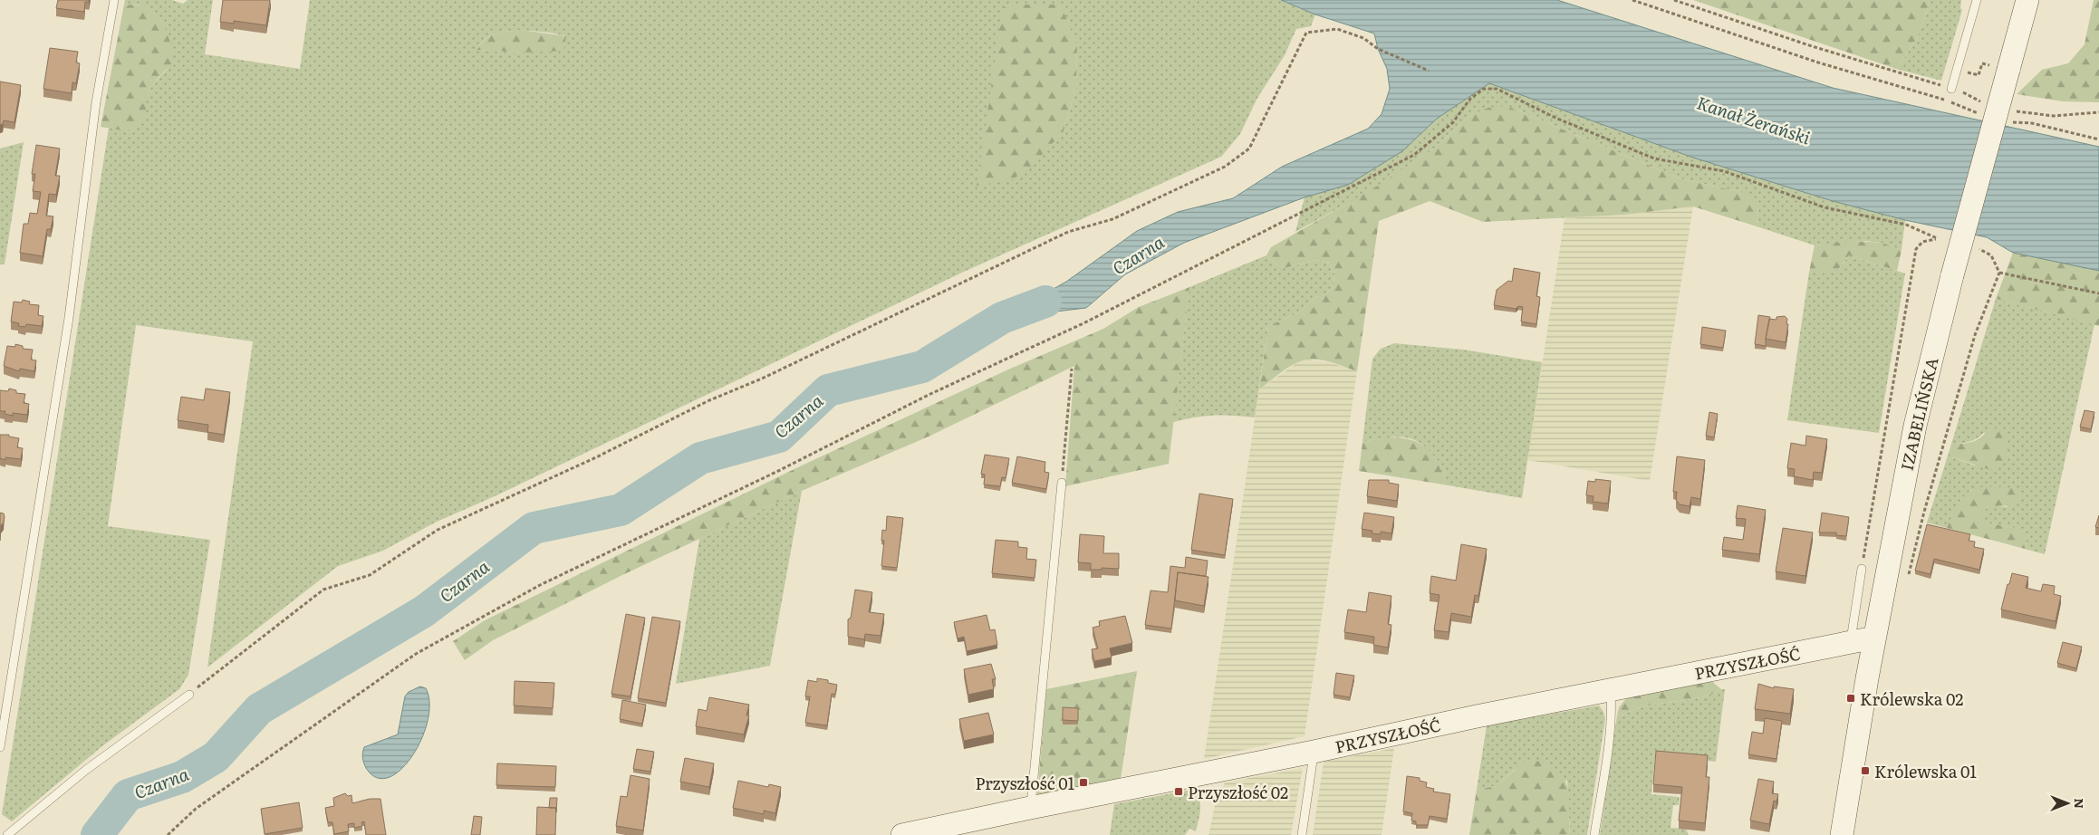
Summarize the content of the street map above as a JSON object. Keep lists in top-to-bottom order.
{
  "streets": {
    "street": ["IZABELIŃSKA", "PRZYSZŁOŚĆ"]
  },
  "crossings": [
    ["IZABELIŃSKA", "PRZYSZŁOŚĆ"]
  ],
  "water": ["Kanał Żerański", "Czarna"],
  "places": {
    "transit": [
      "Królewska 02",
      "Królewska 01",
      "Przyszłość 01",
      "Przyszłość 02"
    ]
  },
  "north": "right"
}
